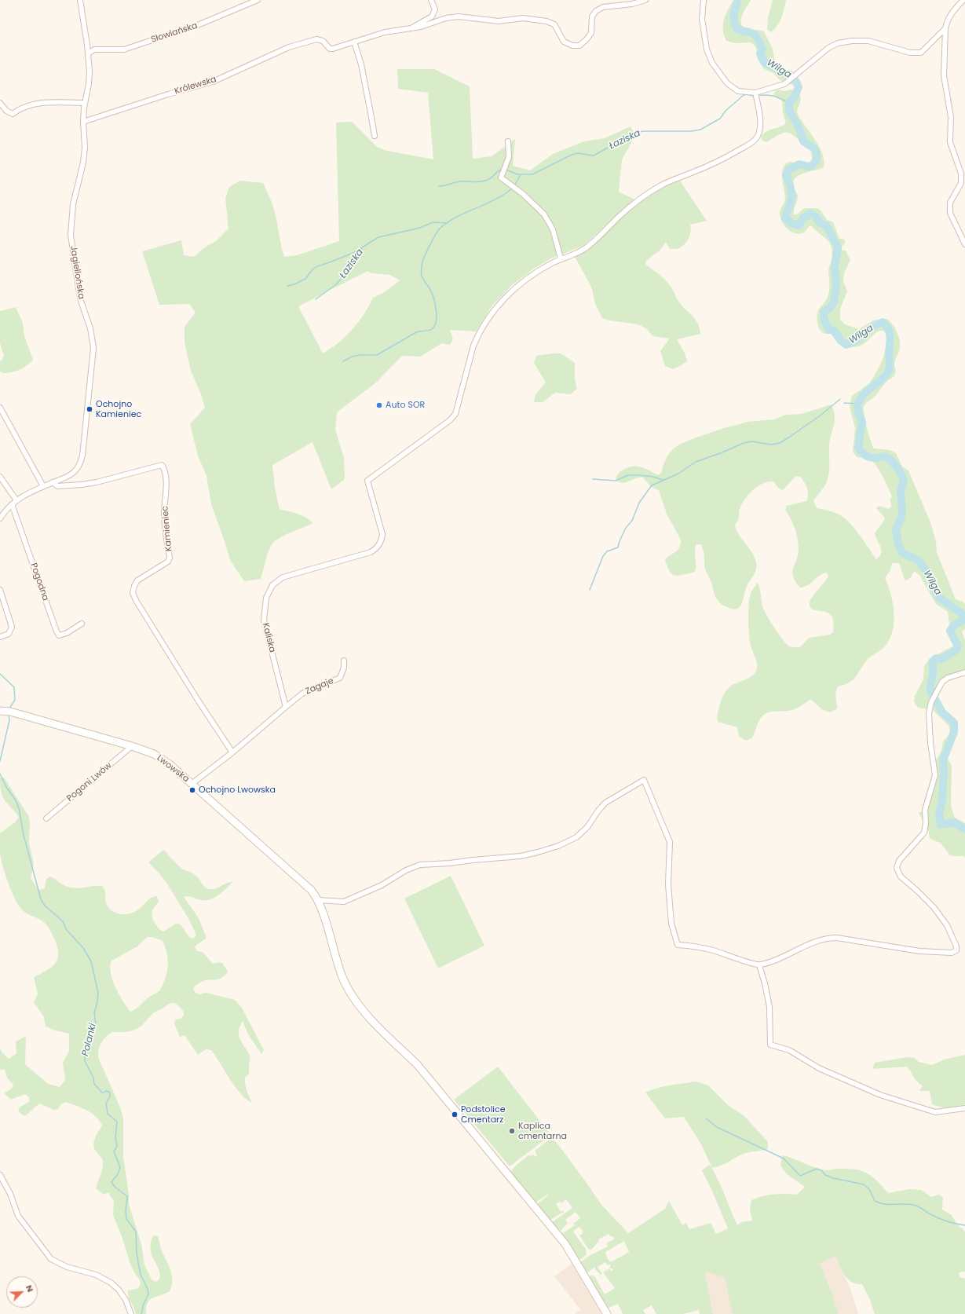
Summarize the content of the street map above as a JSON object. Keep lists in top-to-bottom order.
{
  "streets": {
    "street": [
      "Słowiańska",
      "Królewska",
      "Jagiellońska",
      "Kamieniec",
      "Pogodna",
      "Kaliska",
      "Zagaje",
      "Lwowska",
      "Pogoni Lwów"
    ]
  },
  "crossings": [
    ["Słowiańska", "Jagiellońska"],
    ["Królewska", "Jagiellońska"],
    ["Jagiellońska", "Kamieniec"],
    ["Jagiellońska", "Pogodna"],
    ["Kaliska", "Zagaje"],
    ["Lwowska", "Pogoni Lwów"]
  ],
  "water": ["Wilga", "Łaziska", "Polanki"],
  "places": [
    "Auto SOR",
    "Ochojno Kamieniec",
    "Ochojno Lwowska",
    "Podstolice Cmentarz",
    "Kaplica cmentarna"
  ],
  "north": "top right"
}
